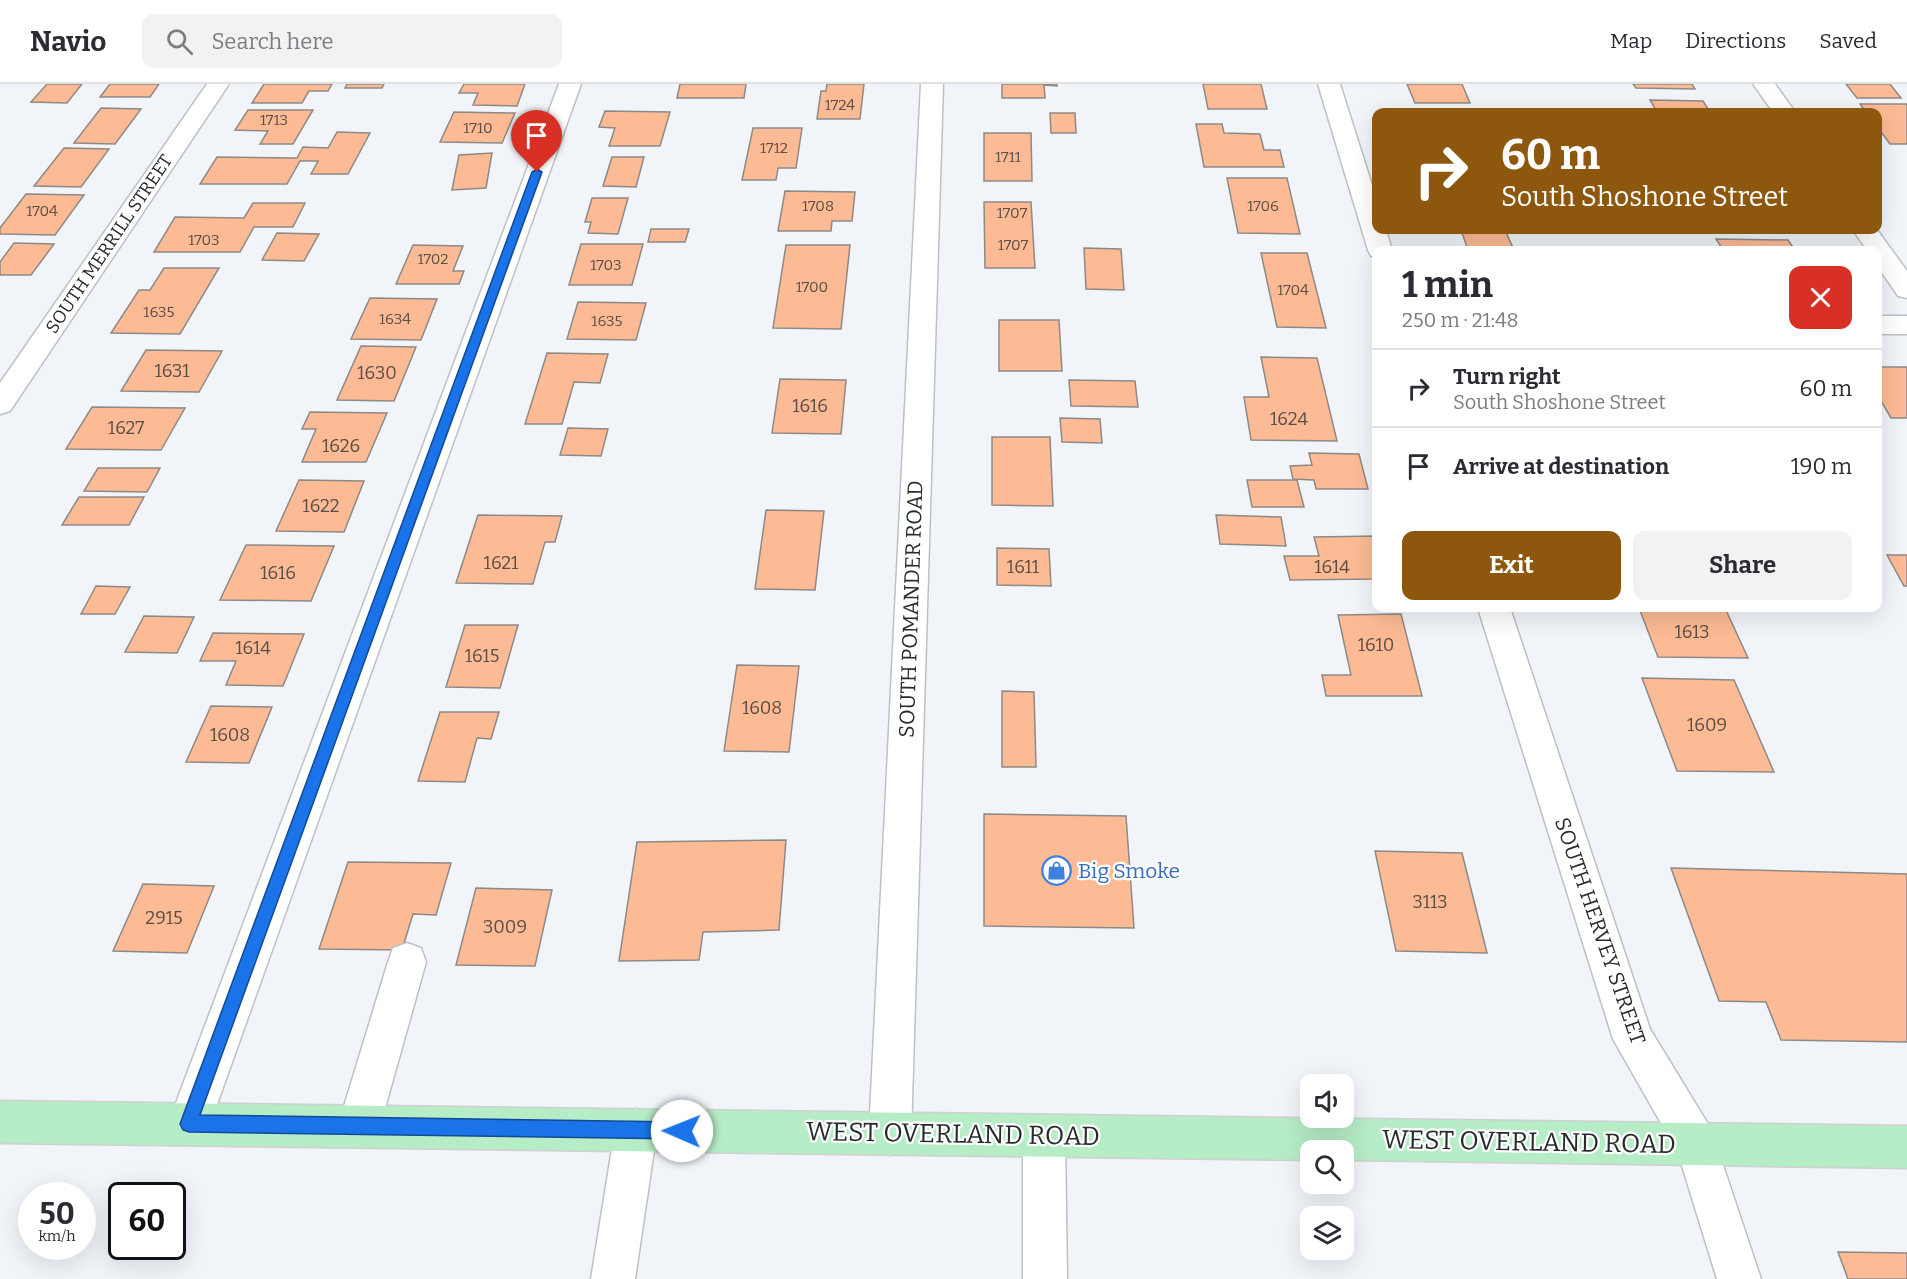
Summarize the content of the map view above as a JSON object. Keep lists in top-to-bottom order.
{
  "streets": {
    "main road": ["WEST OVERLAND ROAD"],
    "street": ["SOUTH MERRILL STREET", "SOUTH POMANDER ROAD", "SOUTH HERVEY STREET"]
  },
  "crossings": [
    ["SOUTH POMANDER ROAD", "WEST OVERLAND ROAD"],
    ["SOUTH HERVEY STREET", "WEST OVERLAND ROAD"]
  ],
  "places": {
    "shop": ["Big Smoke"]
  },
  "house_numbers": [
    "1724",
    "1713",
    "1710",
    "1712",
    "1711",
    "1708",
    "1706",
    "1704",
    "1707",
    "1703",
    "1707",
    "1702",
    "1703",
    "1700",
    "1704",
    "1635",
    "1634",
    "1635",
    "1631",
    "1630",
    "1616",
    "1624",
    "1627",
    "1626",
    "1622",
    "1621",
    "1611",
    "1614",
    "1616",
    "1613",
    "1610",
    "1614",
    "1615",
    "1608",
    "1609",
    "1608",
    "3113",
    "2915",
    "3009"
  ],
  "page": {
    "header": "Navio",
    "search": "Search here",
    "nav": ["Map", "Directions", "Saved"],
    "turn": ["60 m", "South Shoshone Street"],
    "heading": ["1 min", "250 m · 21:48"],
    "list": [
      {
        "name": "Turn right",
        "note": "South Shoshone Street",
        "value": "60 m"
      },
      {
        "name": "Arrive at destination",
        "value": "190 m"
      }
    ],
    "buttons": ["Exit", "Share"],
    "speed": "50 km/h",
    "limit": "60"
  }
}
